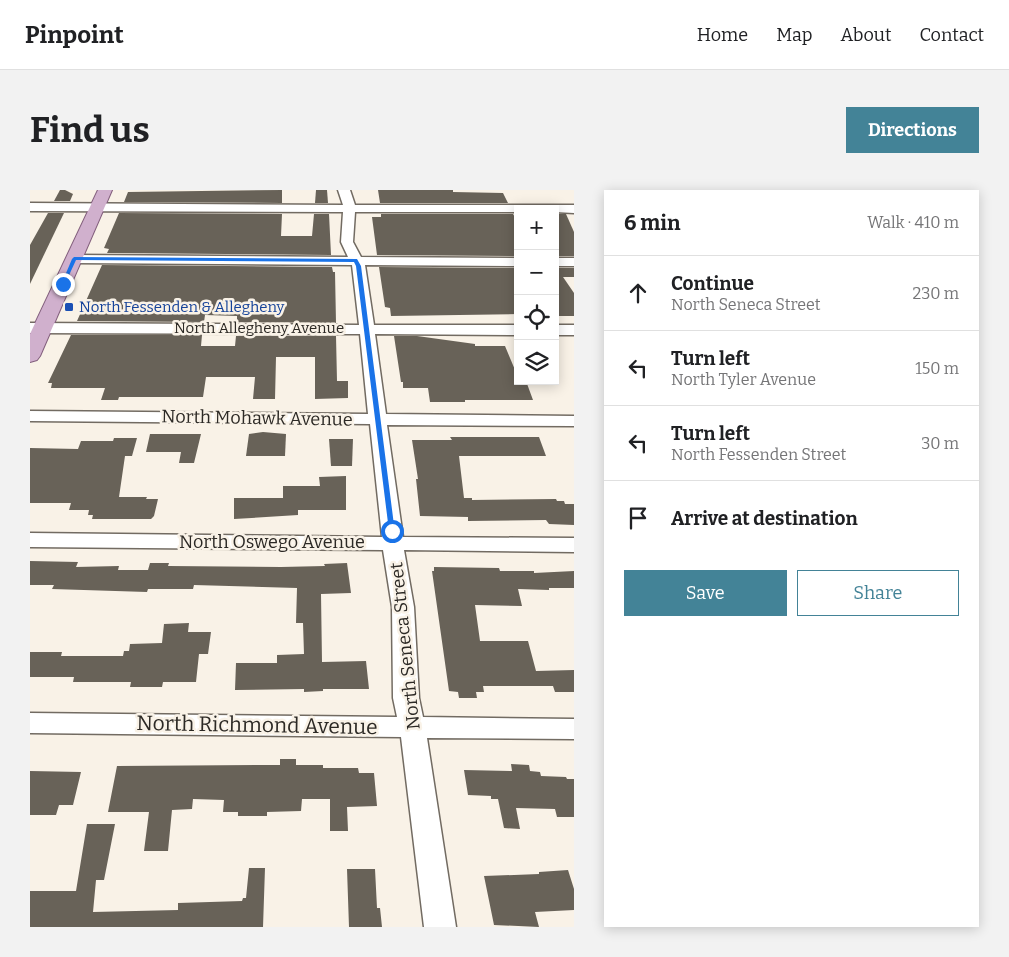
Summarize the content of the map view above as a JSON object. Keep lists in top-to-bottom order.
{
  "streets": {
    "street": [
      "North Allegheny Avenue",
      "North Mohawk Avenue",
      "North Oswego Avenue",
      "North Seneca Street",
      "North Richmond Avenue"
    ]
  },
  "crossings": [
    ["North Allegheny Avenue", "North Seneca Street"],
    ["North Mohawk Avenue", "North Seneca Street"],
    ["North Oswego Avenue", "North Seneca Street"],
    ["North Seneca Street", "North Richmond Avenue"]
  ],
  "places": {
    "transit": ["North Fessenden & Allegheny"]
  },
  "page": {
    "header": "Pinpoint",
    "nav": [
      "Home",
      "Map",
      "About",
      "Contact"
    ],
    "buttons": [
      "Directions",
      ["Save", "Share"]
    ],
    "title": "Find us",
    "heading": ["6 min", "Walk · 410 m"],
    "map_buttons": ["+", "−"],
    "list": [
      ["Continue", "North Seneca Street", "230 m"],
      ["Turn left", "North Tyler Avenue", "150 m"],
      ["Turn left", "North Fessenden Street", "30 m"],
      "Arrive at destination"
    ]
  }
}
